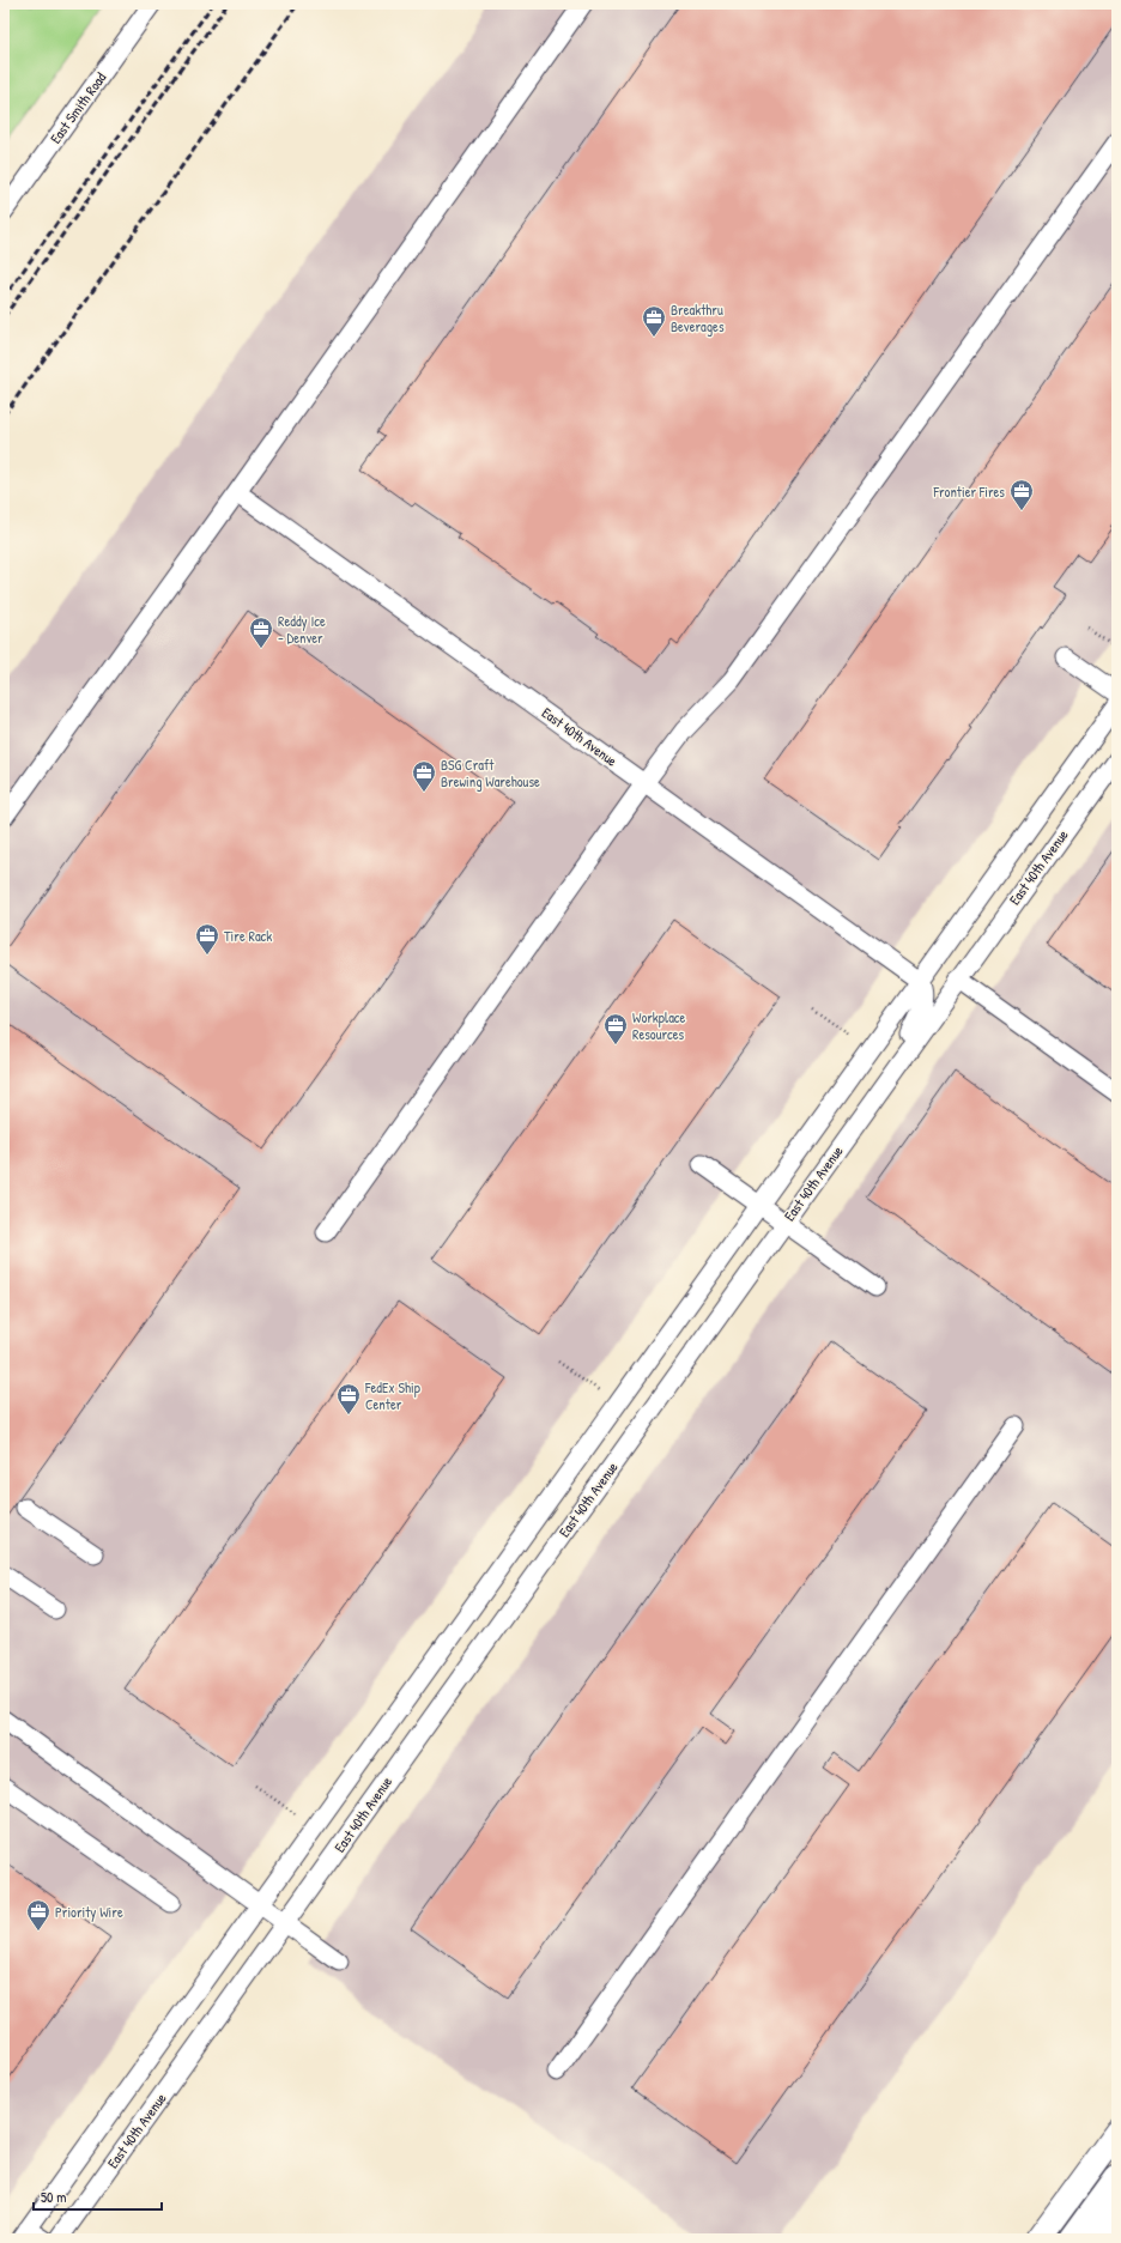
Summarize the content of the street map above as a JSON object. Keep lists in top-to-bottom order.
{
  "streets": {
    "street": ["East Smith Road", "East 40th Avenue"]
  },
  "places": {
    "office": [
      "Breakthru Beverages",
      "Frontier Fires",
      "Reddy Ice - Denver",
      "BSG Craft Brewing Warehouse",
      "Tire Rack",
      "Workplace Resources",
      "FedEx Ship Center",
      "Priority Wire"
    ]
  },
  "scale_bar": "50 m"
}
